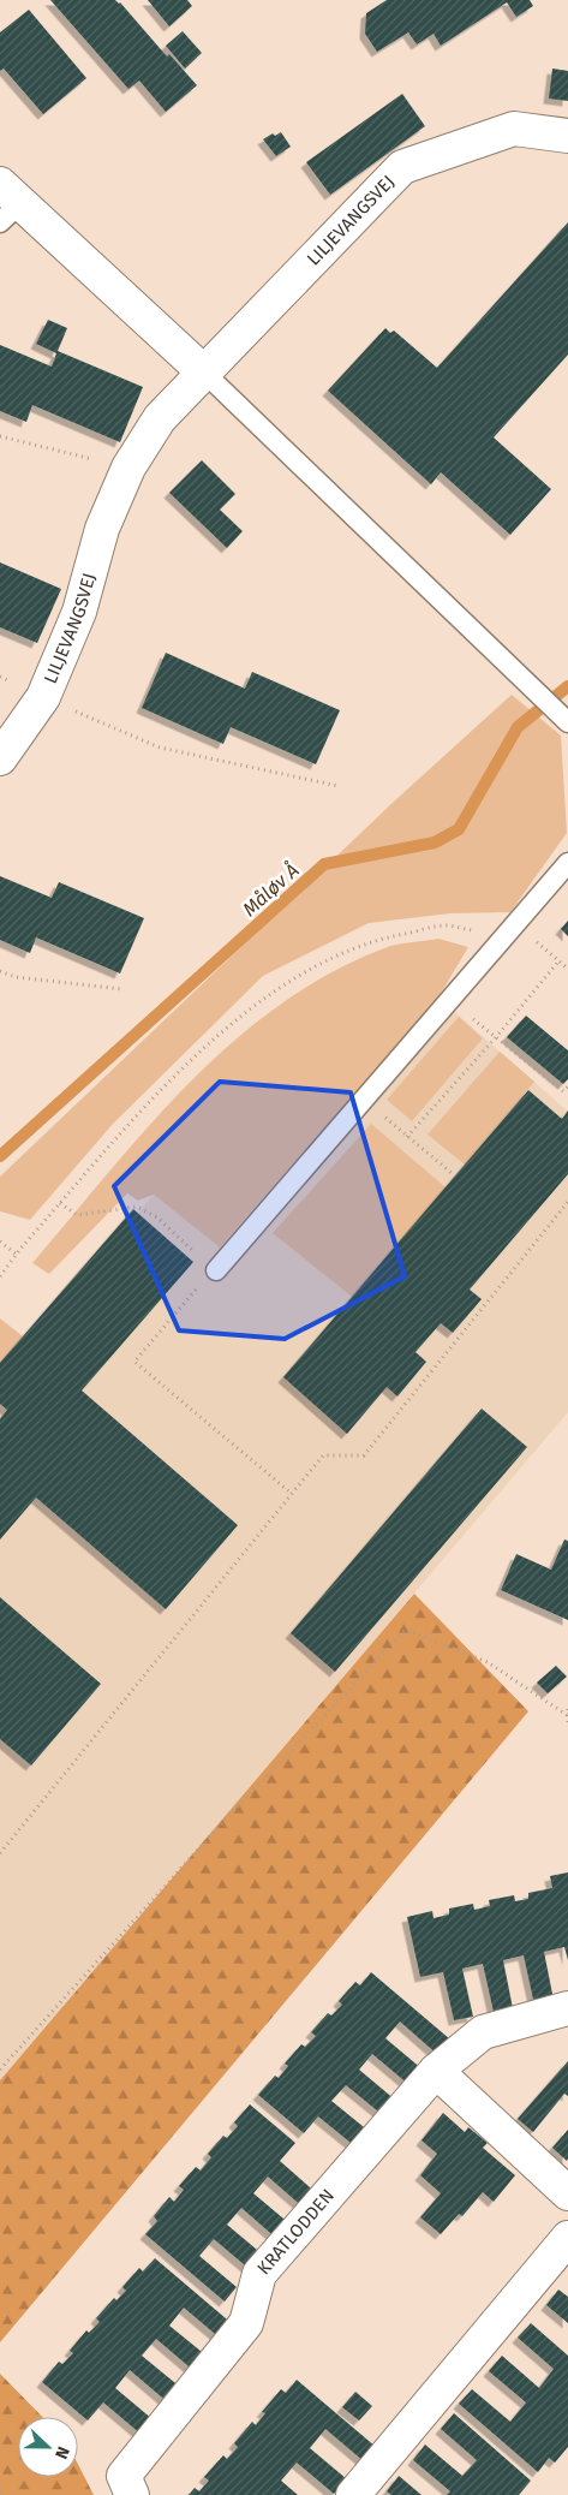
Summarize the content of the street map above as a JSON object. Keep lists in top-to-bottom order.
{
  "streets": {
    "street": ["LILJEVANGSVEJ", "KRATLODDEN"]
  },
  "water": ["Måløv Å"],
  "north": "right"
}
